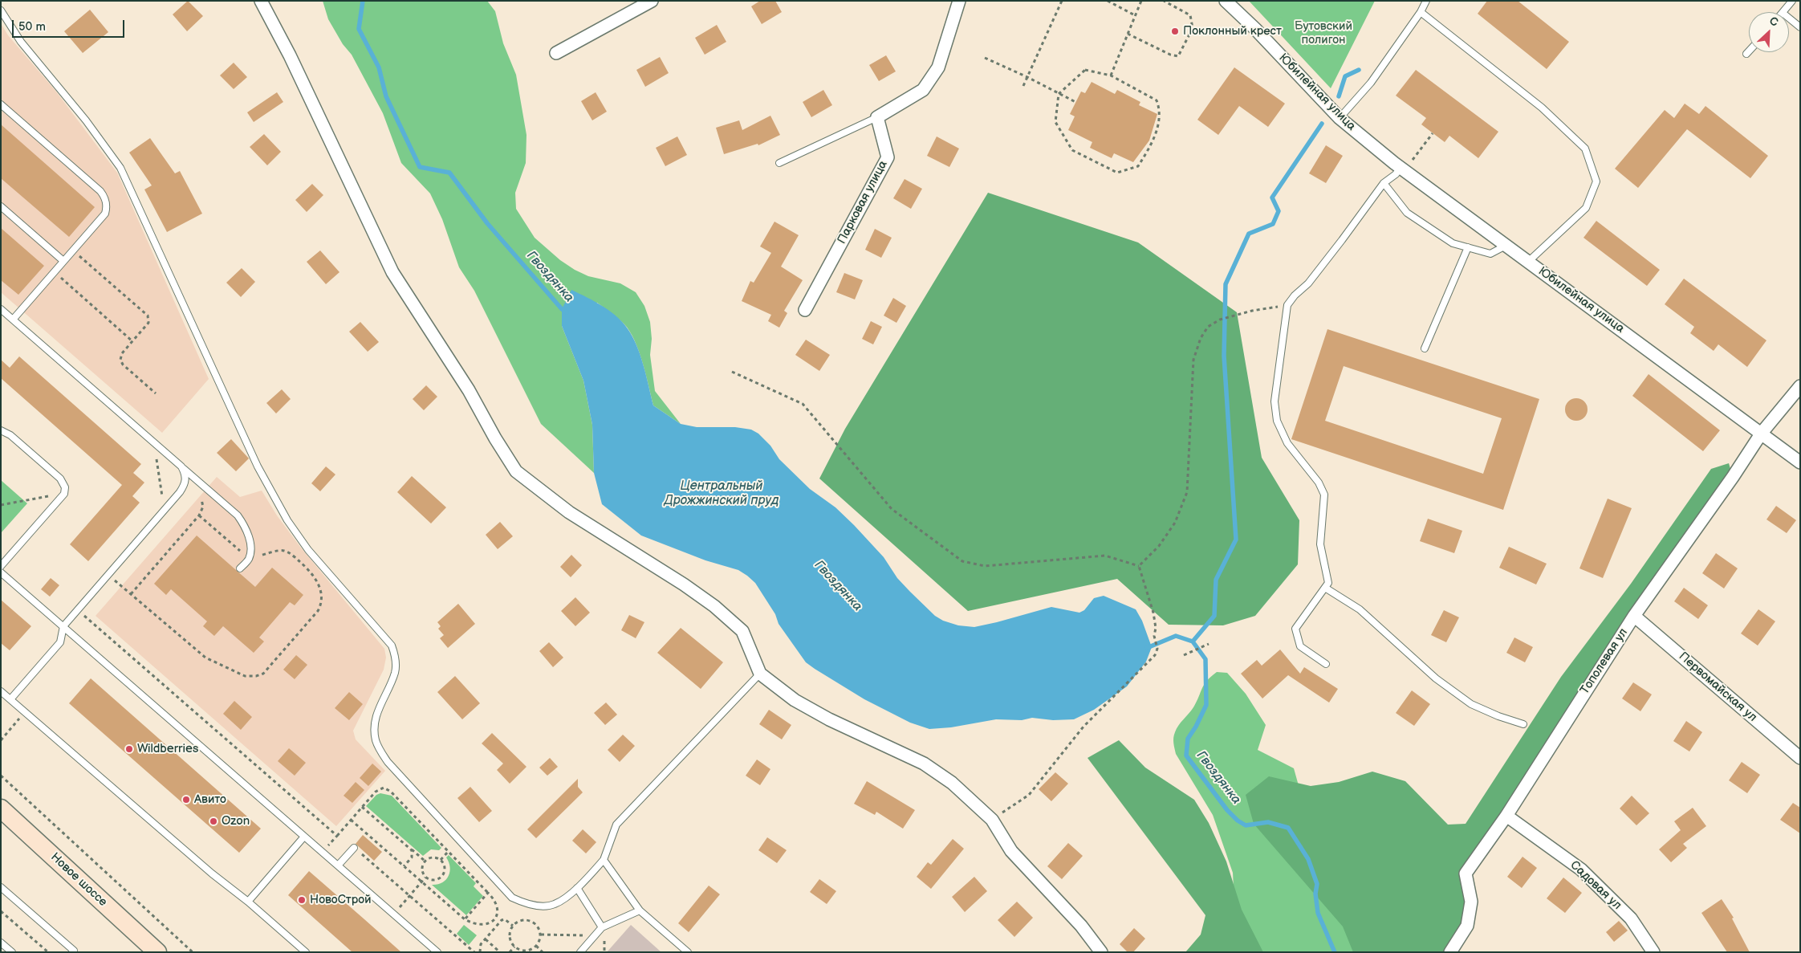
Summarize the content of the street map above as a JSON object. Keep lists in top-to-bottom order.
{
  "streets": {
    "street": [
      "Юбилейная улица",
      "Парковая улица",
      "Тополевая ул",
      "Первомайская ул",
      "Новое шоссе",
      "Садовая ул"
    ]
  },
  "crossings": [
    ["Юбилейная улица", "Тополевая ул"],
    ["Тополевая ул", "Первомайская ул"],
    ["Тополевая ул", "Садовая ул"]
  ],
  "water": ["Гвоздянка", "Центральный Дрожжинский пруд"],
  "parks": ["Бутовский полигон"],
  "places": [
    "Поклонный крест",
    "Wildberries",
    "Авито",
    "Ozon",
    "НовоСтрой"
  ],
  "scale_bar": "50 m",
  "north": "top right"
}
